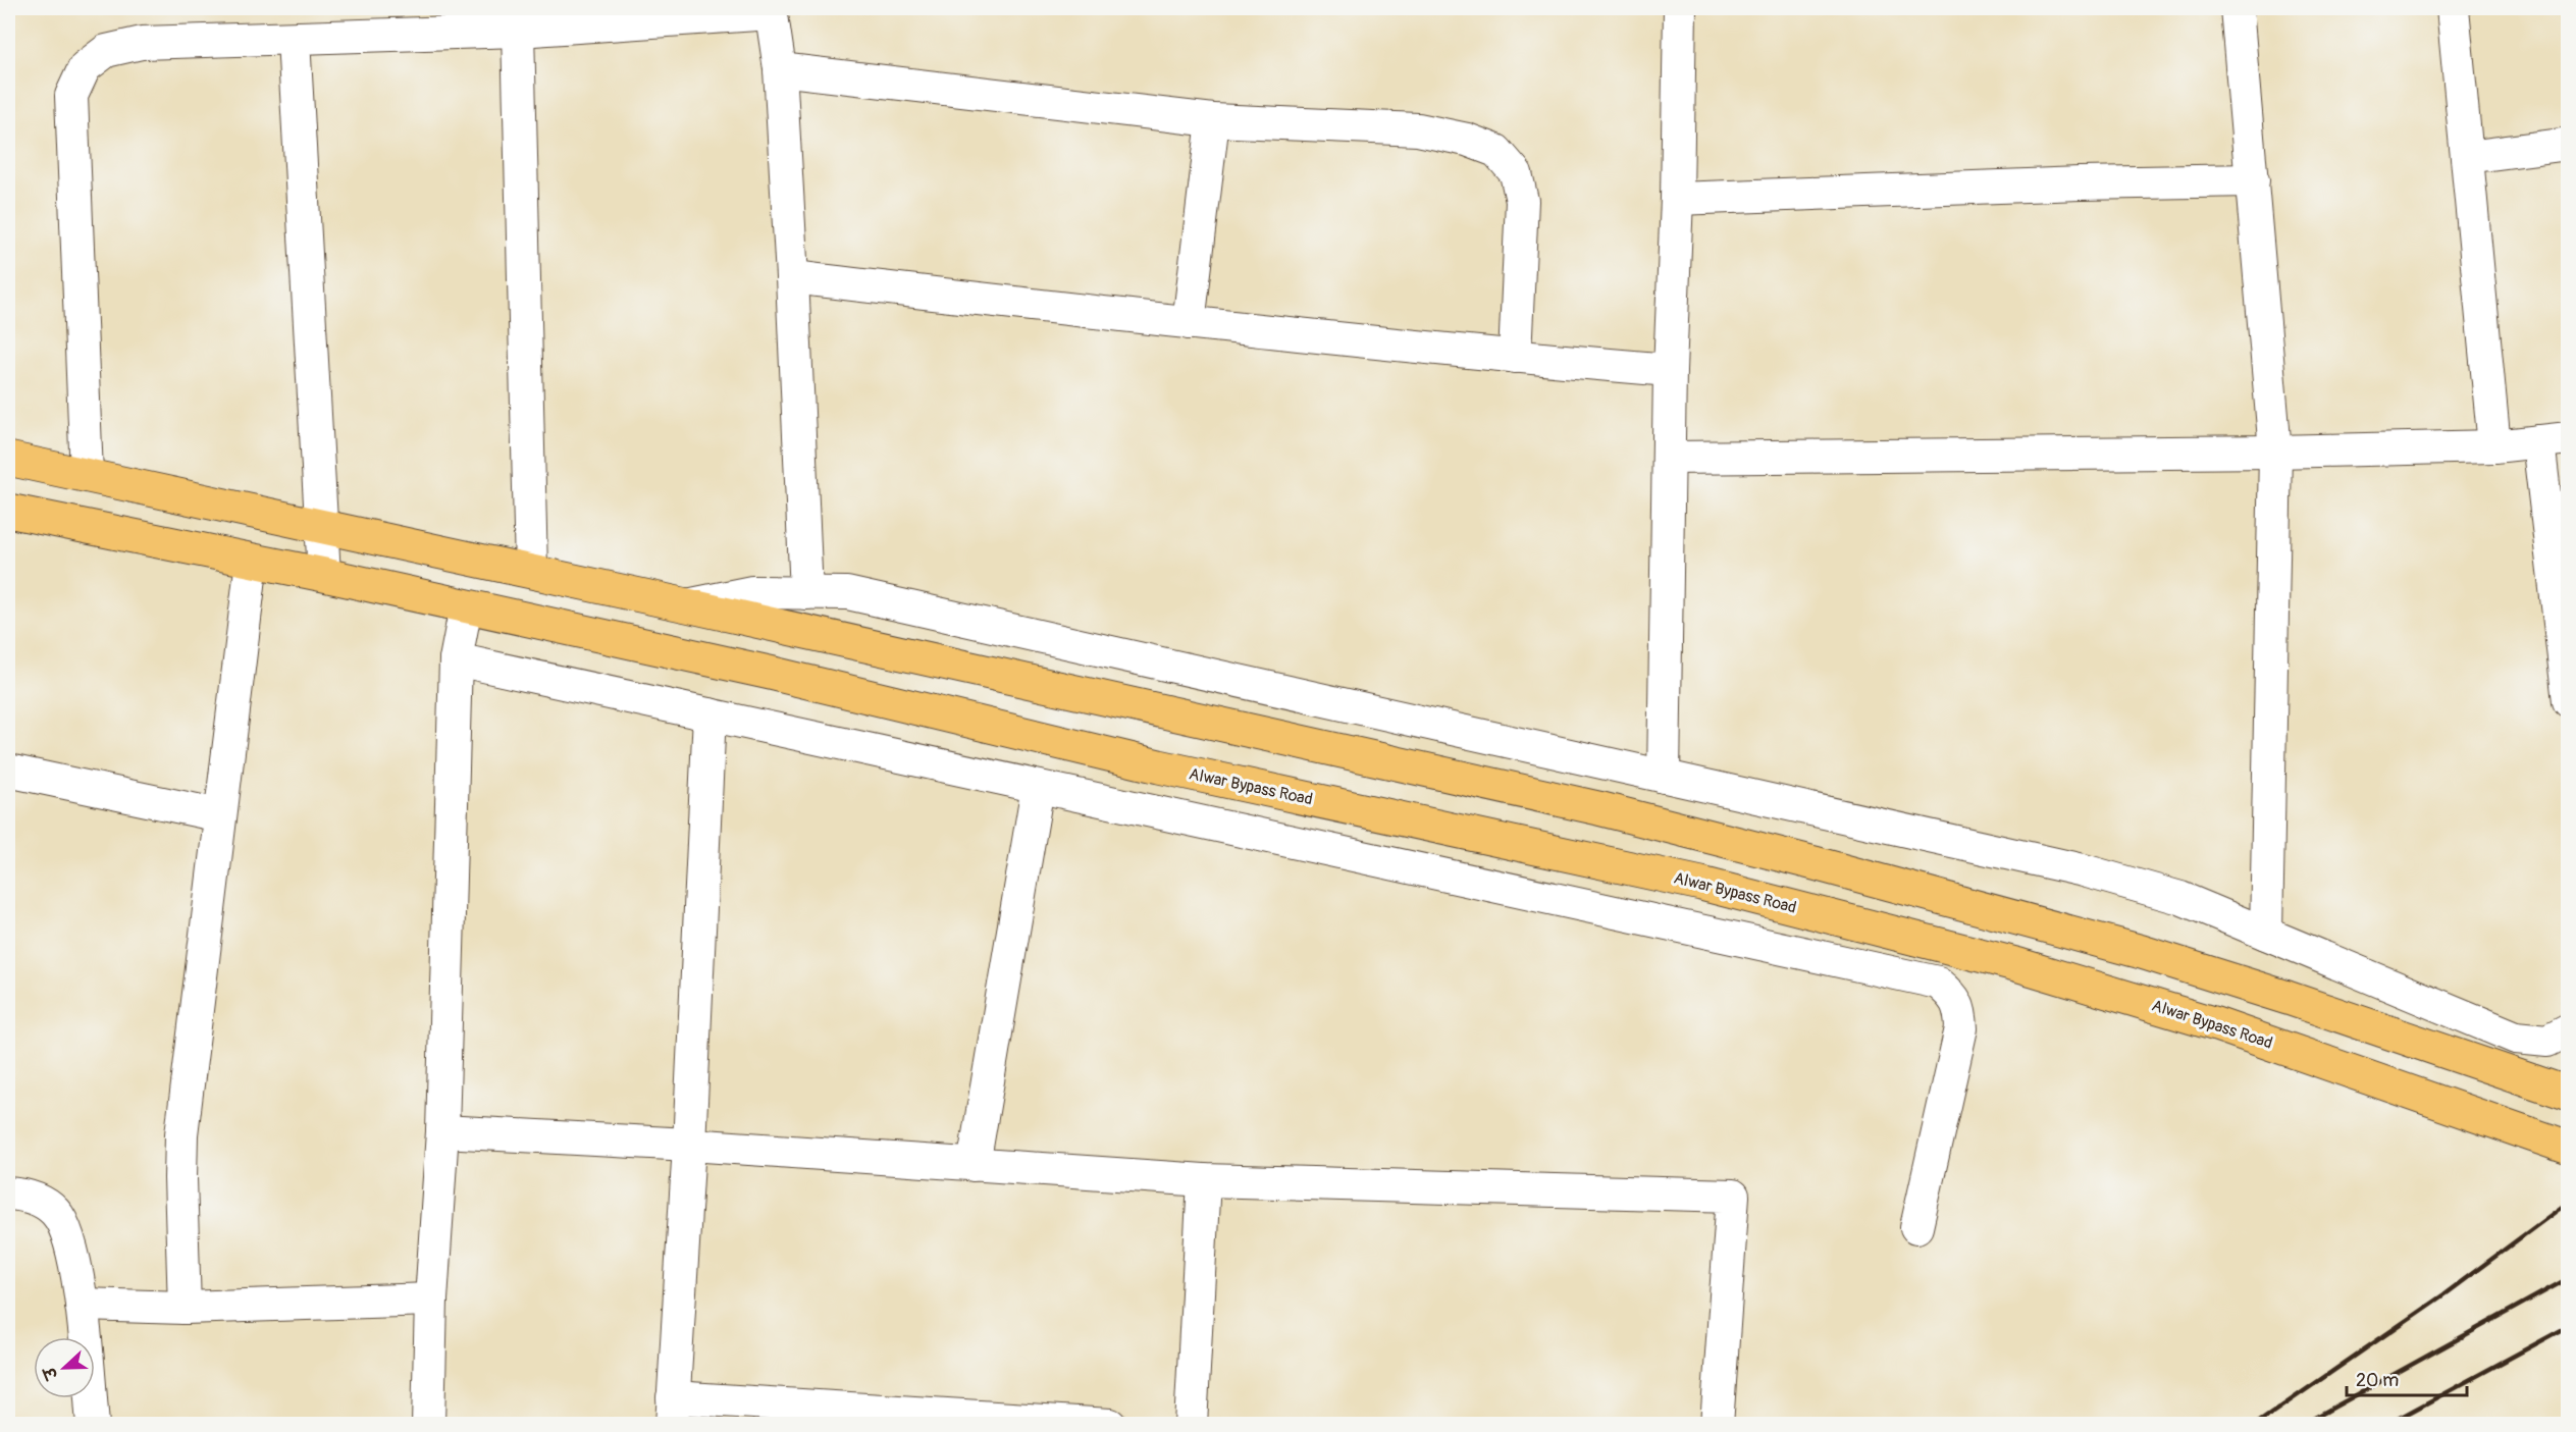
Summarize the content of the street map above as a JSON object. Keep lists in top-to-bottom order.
{
  "streets": {
    "main road": ["Alwar Bypass Road"]
  },
  "scale_bar": "20 m",
  "north": "left"
}
